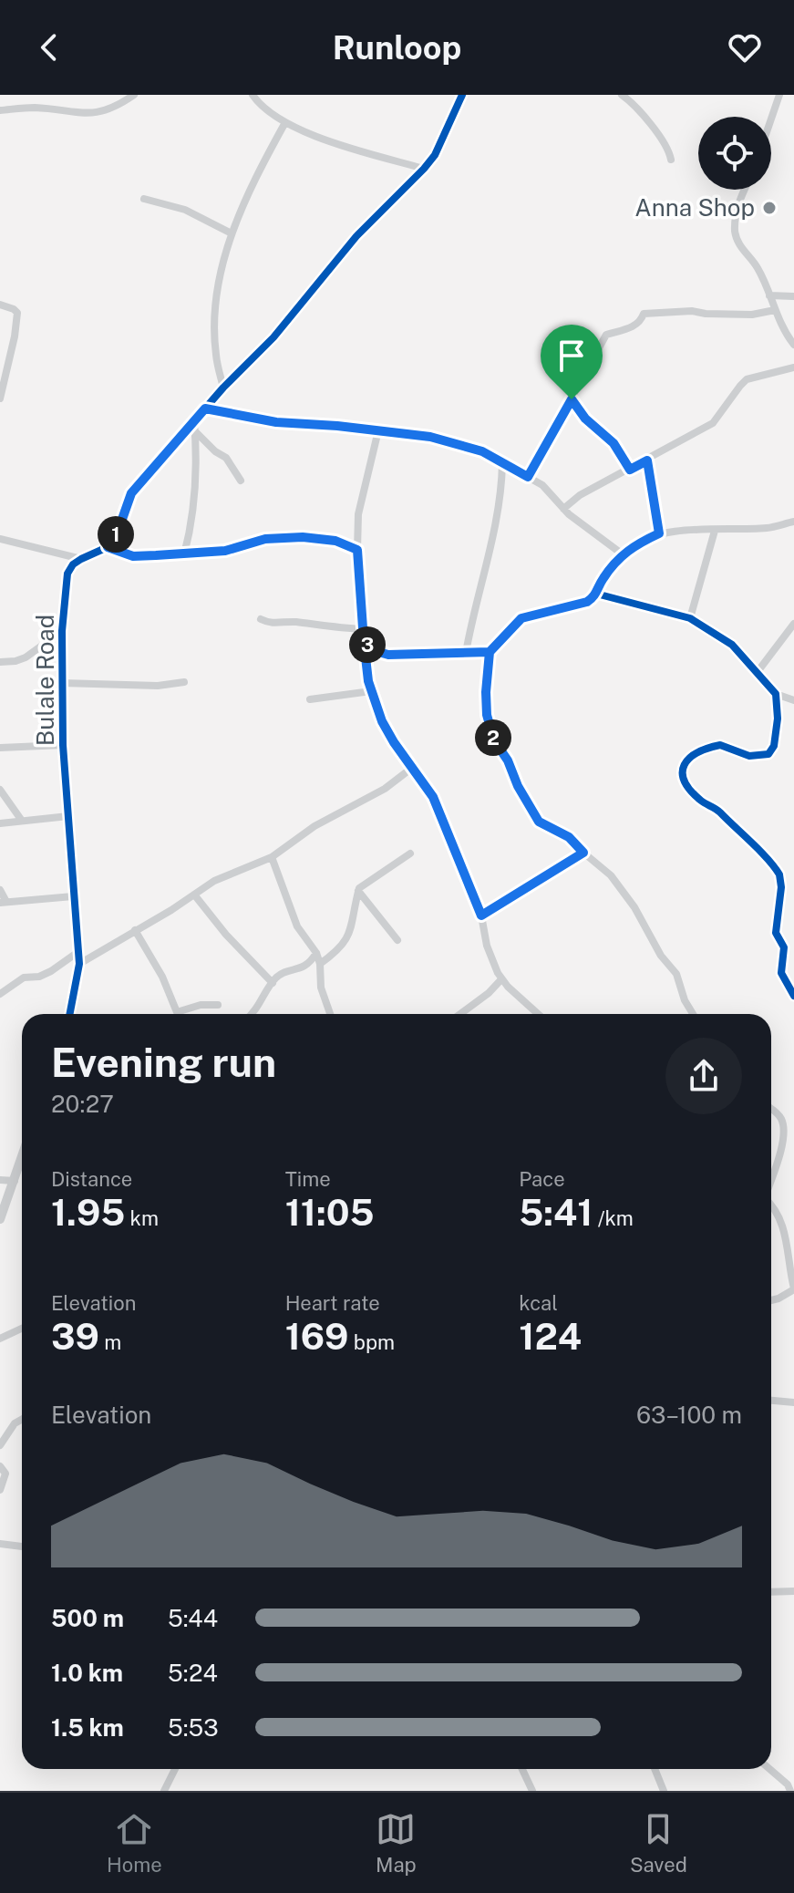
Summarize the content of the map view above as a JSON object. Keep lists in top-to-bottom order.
{
  "streets": {
    "street": ["Bulale Road"]
  },
  "places": ["Anna Shop"],
  "page": {
    "header": "Runloop",
    "pins": ["1", "3", "2"],
    "heading": ["Evening run", "20:27"],
    "stats": [
      ["Distance", "1.95 km"],
      ["Time", "11:05"],
      ["Pace", "5:41 /km"],
      ["Elevation", "39 m"],
      ["Heart rate", "169 bpm"],
      ["kcal", "124"]
    ],
    "chart": ["Elevation", "63–100 m"],
    "list": [
      {
        "name": "500 m",
        "note": "5:44"
      },
      {
        "name": "1.0 km",
        "note": "5:24"
      },
      {
        "name": "1.5 km",
        "note": "5:53"
      }
    ],
    "tabs": ["Home", "Map", "Saved"]
  }
}
